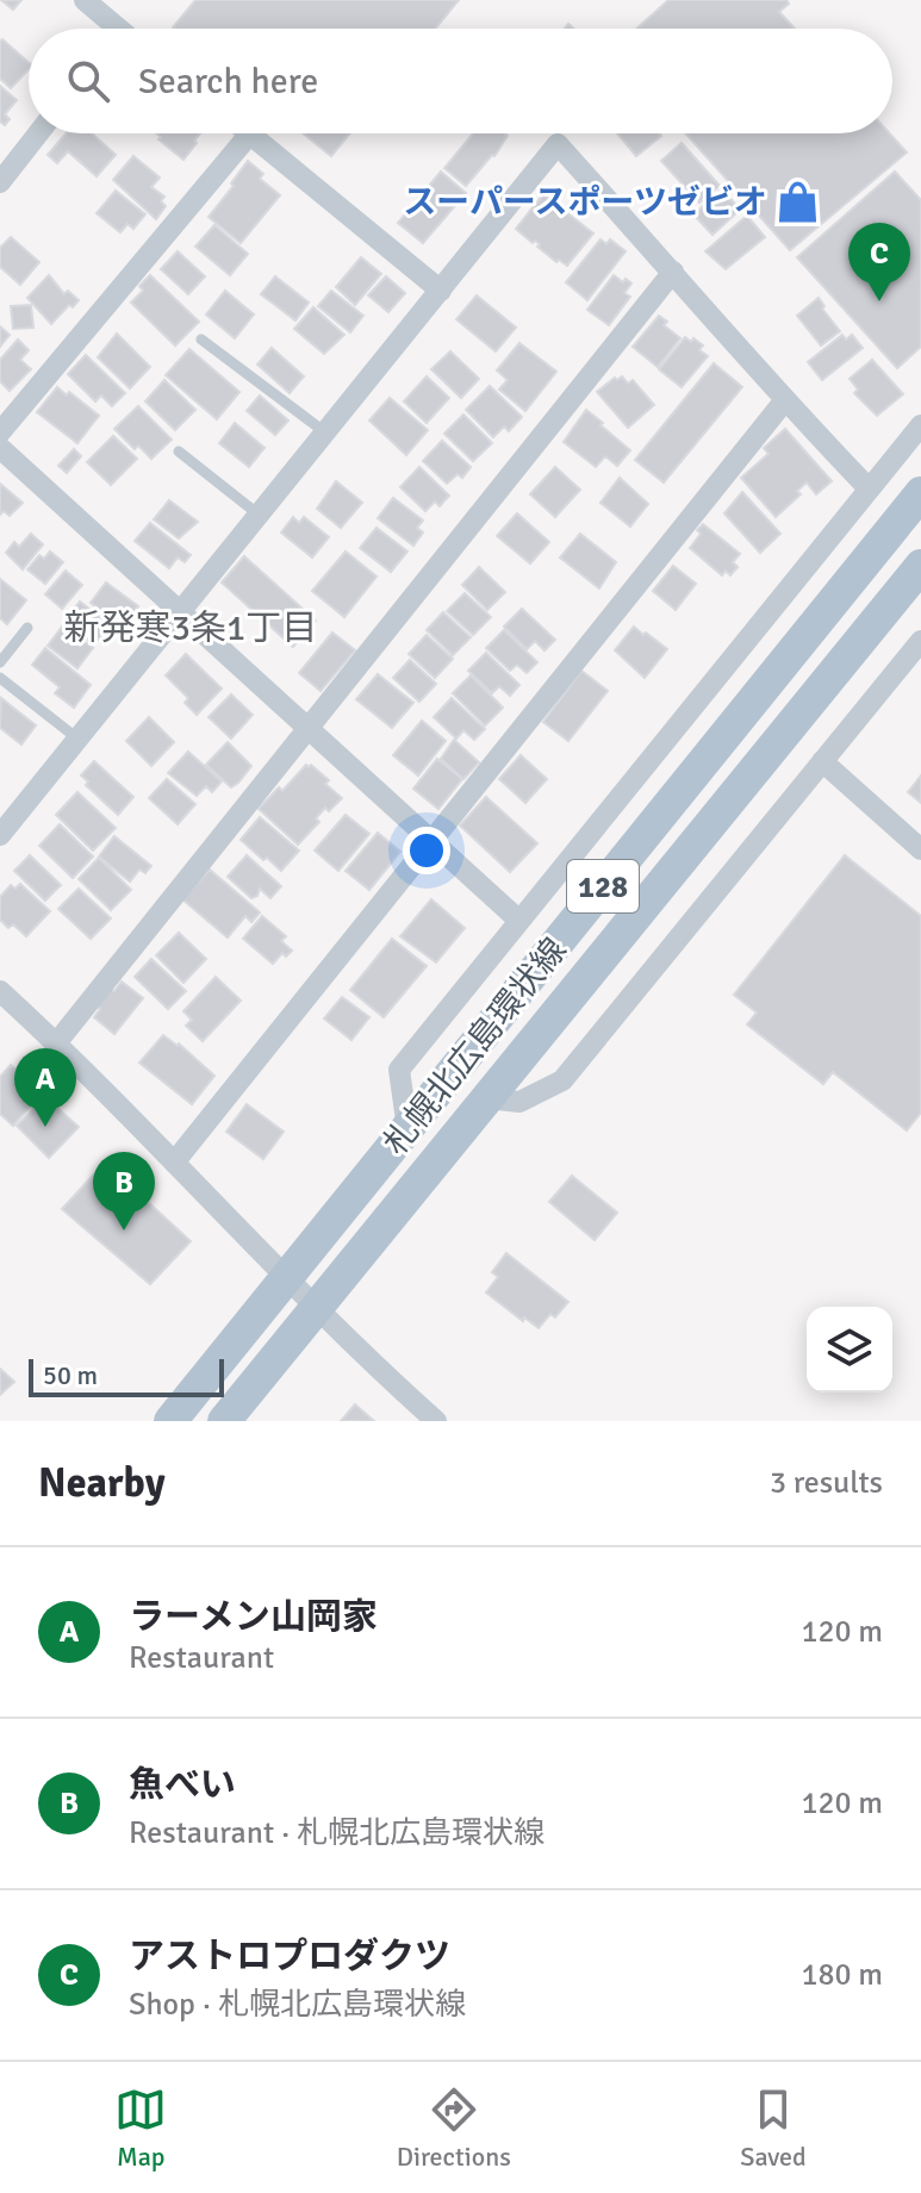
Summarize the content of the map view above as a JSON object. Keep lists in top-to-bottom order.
{
  "streets": {
    "main road": ["128", "札幌北広島環状線"]
  },
  "districts": ["新発寒3条1丁目"],
  "places": {
    "shop": ["スーパースポーツゼビオ"]
  },
  "scale_bar": "50 m",
  "page": {
    "search": "Search here",
    "pins": ["C", "A", "B"],
    "scale": "50 m",
    "heading": ["Nearby", "3 results"],
    "list": [
      {
        "mark": "A",
        "name": "ラーメン山岡家",
        "note": "Restaurant",
        "value": "120 m"
      },
      {
        "mark": "B",
        "name": "魚べい",
        "note": "Restaurant · 札幌北広島環状線",
        "value": "120 m"
      },
      {
        "mark": "C",
        "name": "アストロプロダクツ",
        "note": "Shop · 札幌北広島環状線",
        "value": "180 m"
      }
    ],
    "nav": ["Map", "Directions", "Saved"]
  }
}
